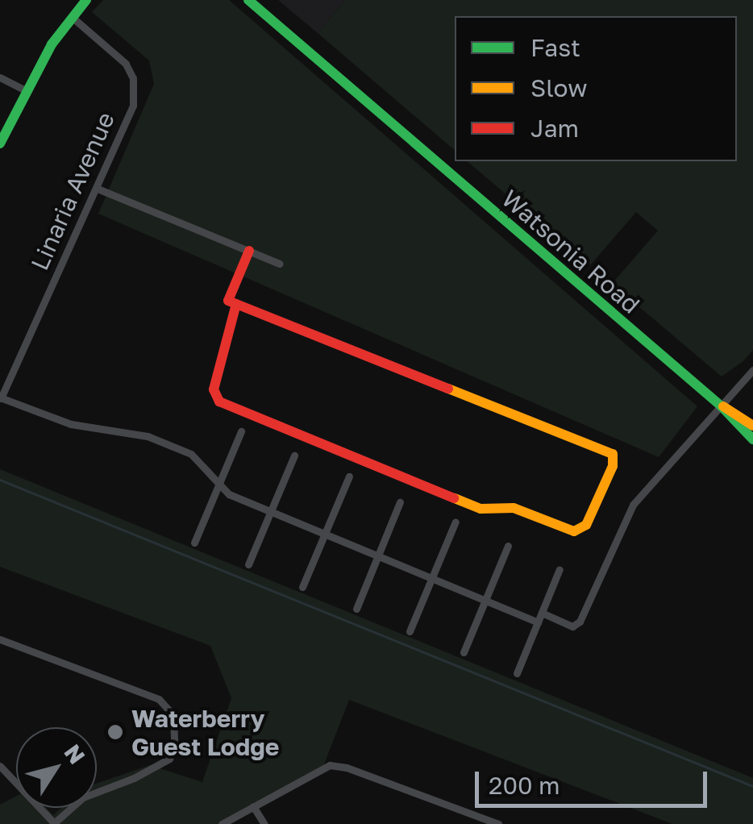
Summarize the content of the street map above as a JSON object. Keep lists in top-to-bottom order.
{
  "streets": {
    "street": ["Linaria Avenue", "Watsonia Road"]
  },
  "places": ["Waterberry Guest Lodge"],
  "legend": ["Fast", "Slow", "Jam"],
  "scale_bar": "200 m",
  "north": "top right"
}
